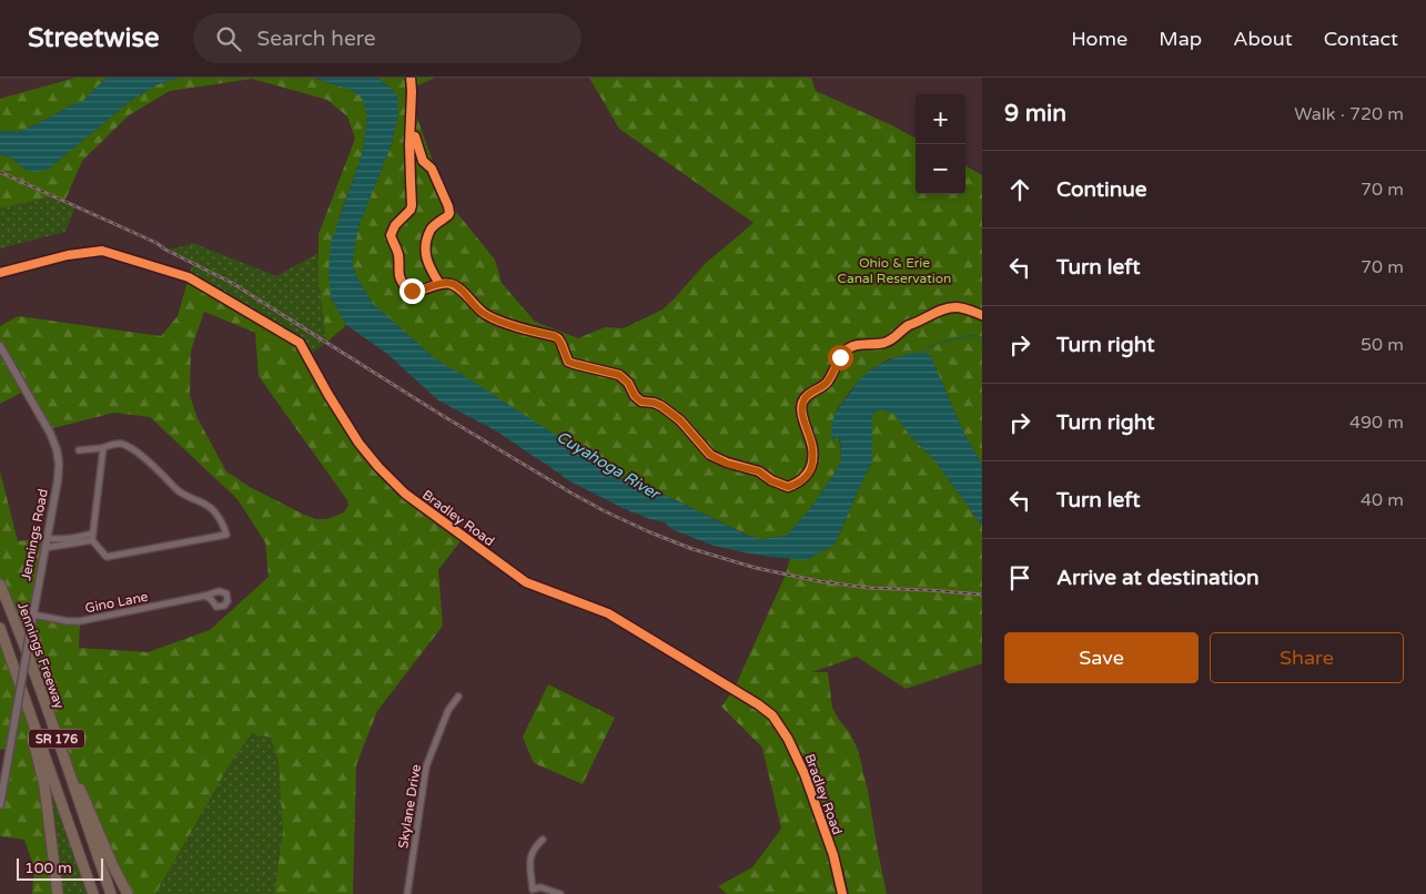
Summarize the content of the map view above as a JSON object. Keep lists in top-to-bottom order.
{
  "streets": {
    "highway": ["Jennings Freeway", "SR 176"],
    "street": [
      "Bradley Road",
      "Jennings Road",
      "Gino Lane",
      "Skylane Drive"
    ]
  },
  "crossings": [
    ["Jennings Road", "Gino Lane"]
  ],
  "water": ["Cuyahoga River"],
  "parks": ["Ohio & Erie Canal Reservation"],
  "scale_bar": "100 m",
  "page": {
    "header": "Streetwise",
    "search": "Search here",
    "nav": [
      "Home",
      "Map",
      "About",
      "Contact"
    ],
    "heading": ["9 min", "Walk · 720 m"],
    "map_buttons": ["+", "−"],
    "list": [
      ["Continue", "70 m"],
      ["Turn left", "70 m"],
      ["Turn right", "50 m"],
      ["Turn right", "490 m"],
      ["Turn left", "40 m"],
      "Arrive at destination"
    ],
    "buttons": ["Save", "Share"],
    "scale": "100 m"
  }
}
